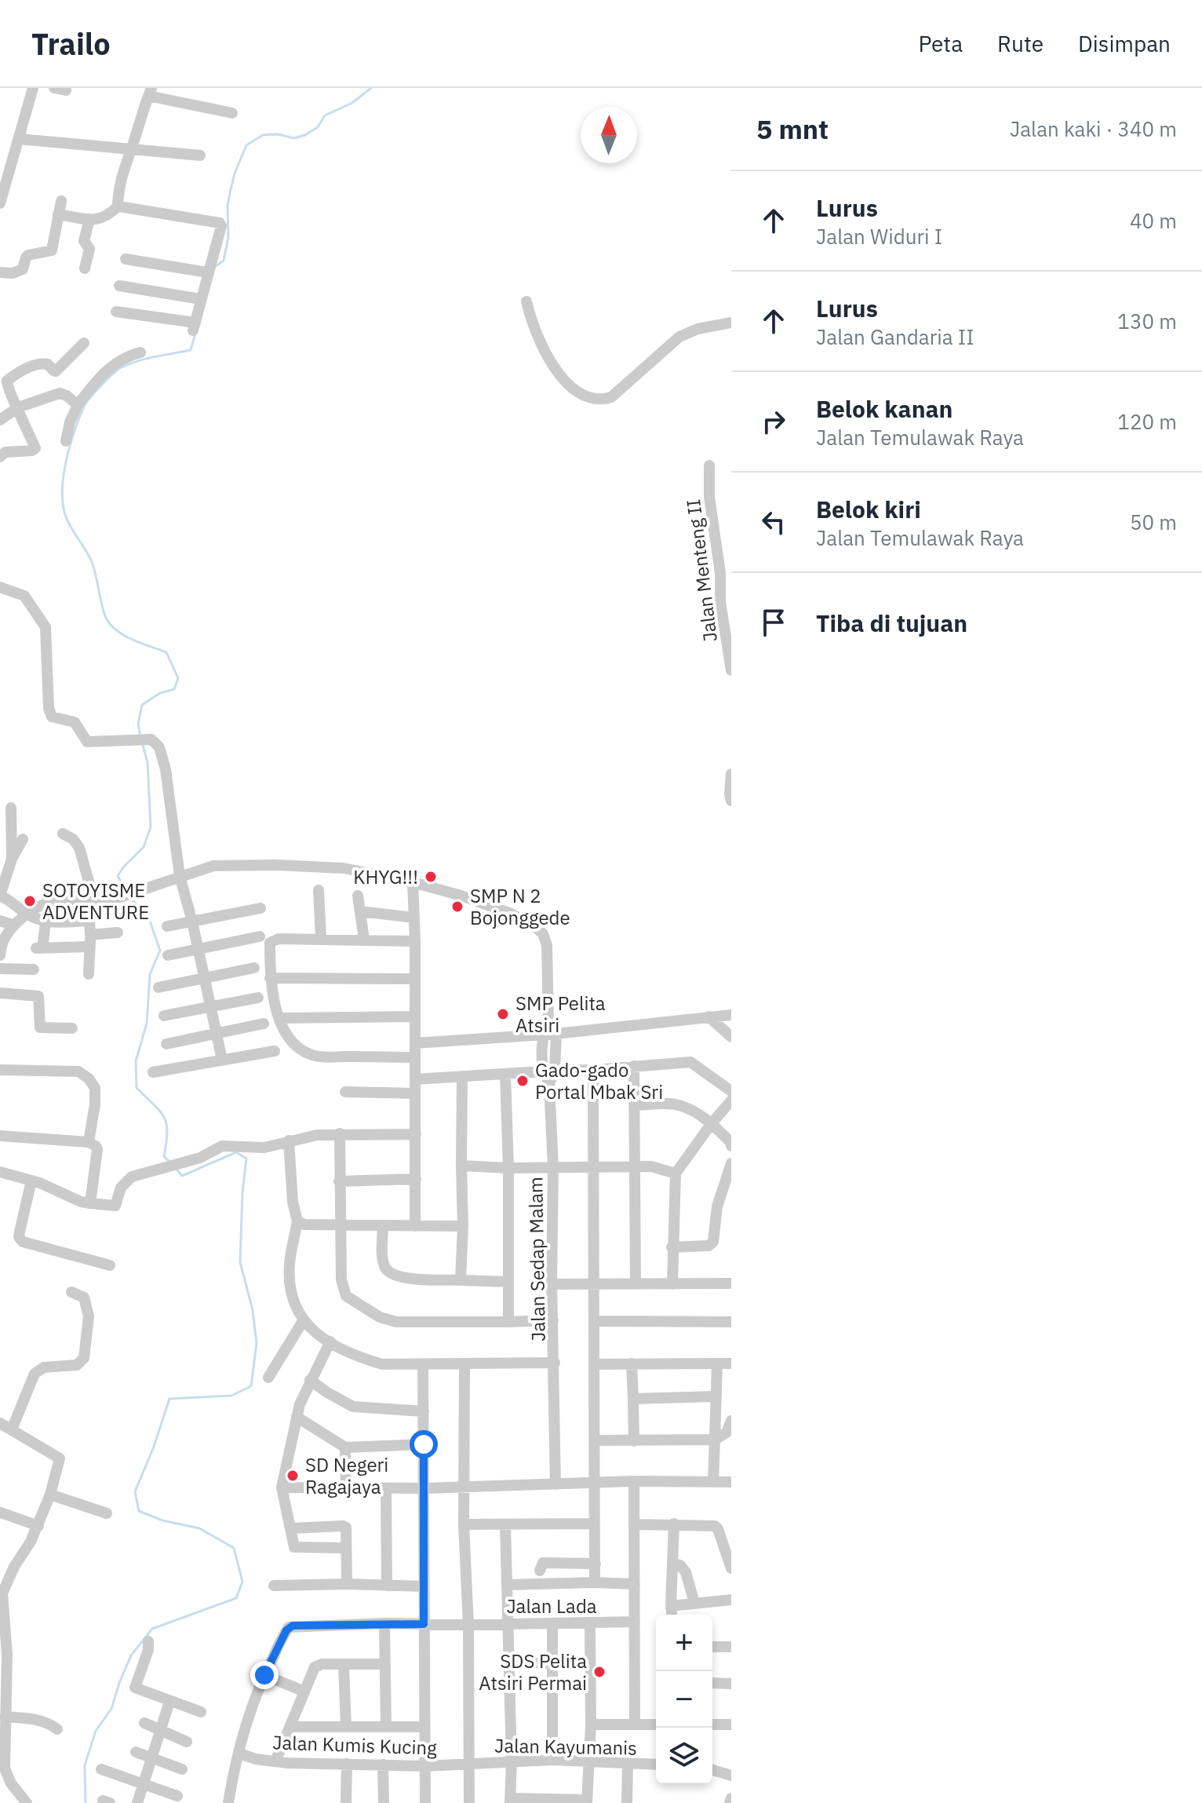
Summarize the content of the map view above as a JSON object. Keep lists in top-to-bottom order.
{
  "streets": {
    "street": [
      "Jalan Menteng II",
      "Jalan Sedap Malam",
      "Jalan Lada",
      "Jalan Kumis Kucing",
      "Jalan Kayumanis"
    ]
  },
  "crossings": [
    ["Jalan Kumis Kucing", "Jalan Kayumanis"]
  ],
  "places": [
    "KHYG!!!",
    "SOTOYISME ADVENTURE",
    "SMP N 2 Bojonggede",
    "SMP Pelita Atsiri",
    "Gado-gado Portal Mbak Sri",
    "SD Negeri Ragajaya",
    "SDS Pelita Atsiri Permai"
  ],
  "north": "top",
  "page": {
    "header": "Trailo",
    "nav": ["Peta", "Rute", "Disimpan"],
    "heading": ["5 mnt", "Jalan kaki · 340 m"],
    "list": [
      ["Lurus", "Jalan Widuri I", "40 m"],
      ["Lurus", "Jalan Gandaria II", "130 m"],
      ["Belok kanan", "Jalan Temulawak Raya", "120 m"],
      ["Belok kiri", "Jalan Temulawak Raya", "50 m"],
      "Tiba di tujuan"
    ],
    "map_buttons": ["+", "−"]
  }
}
